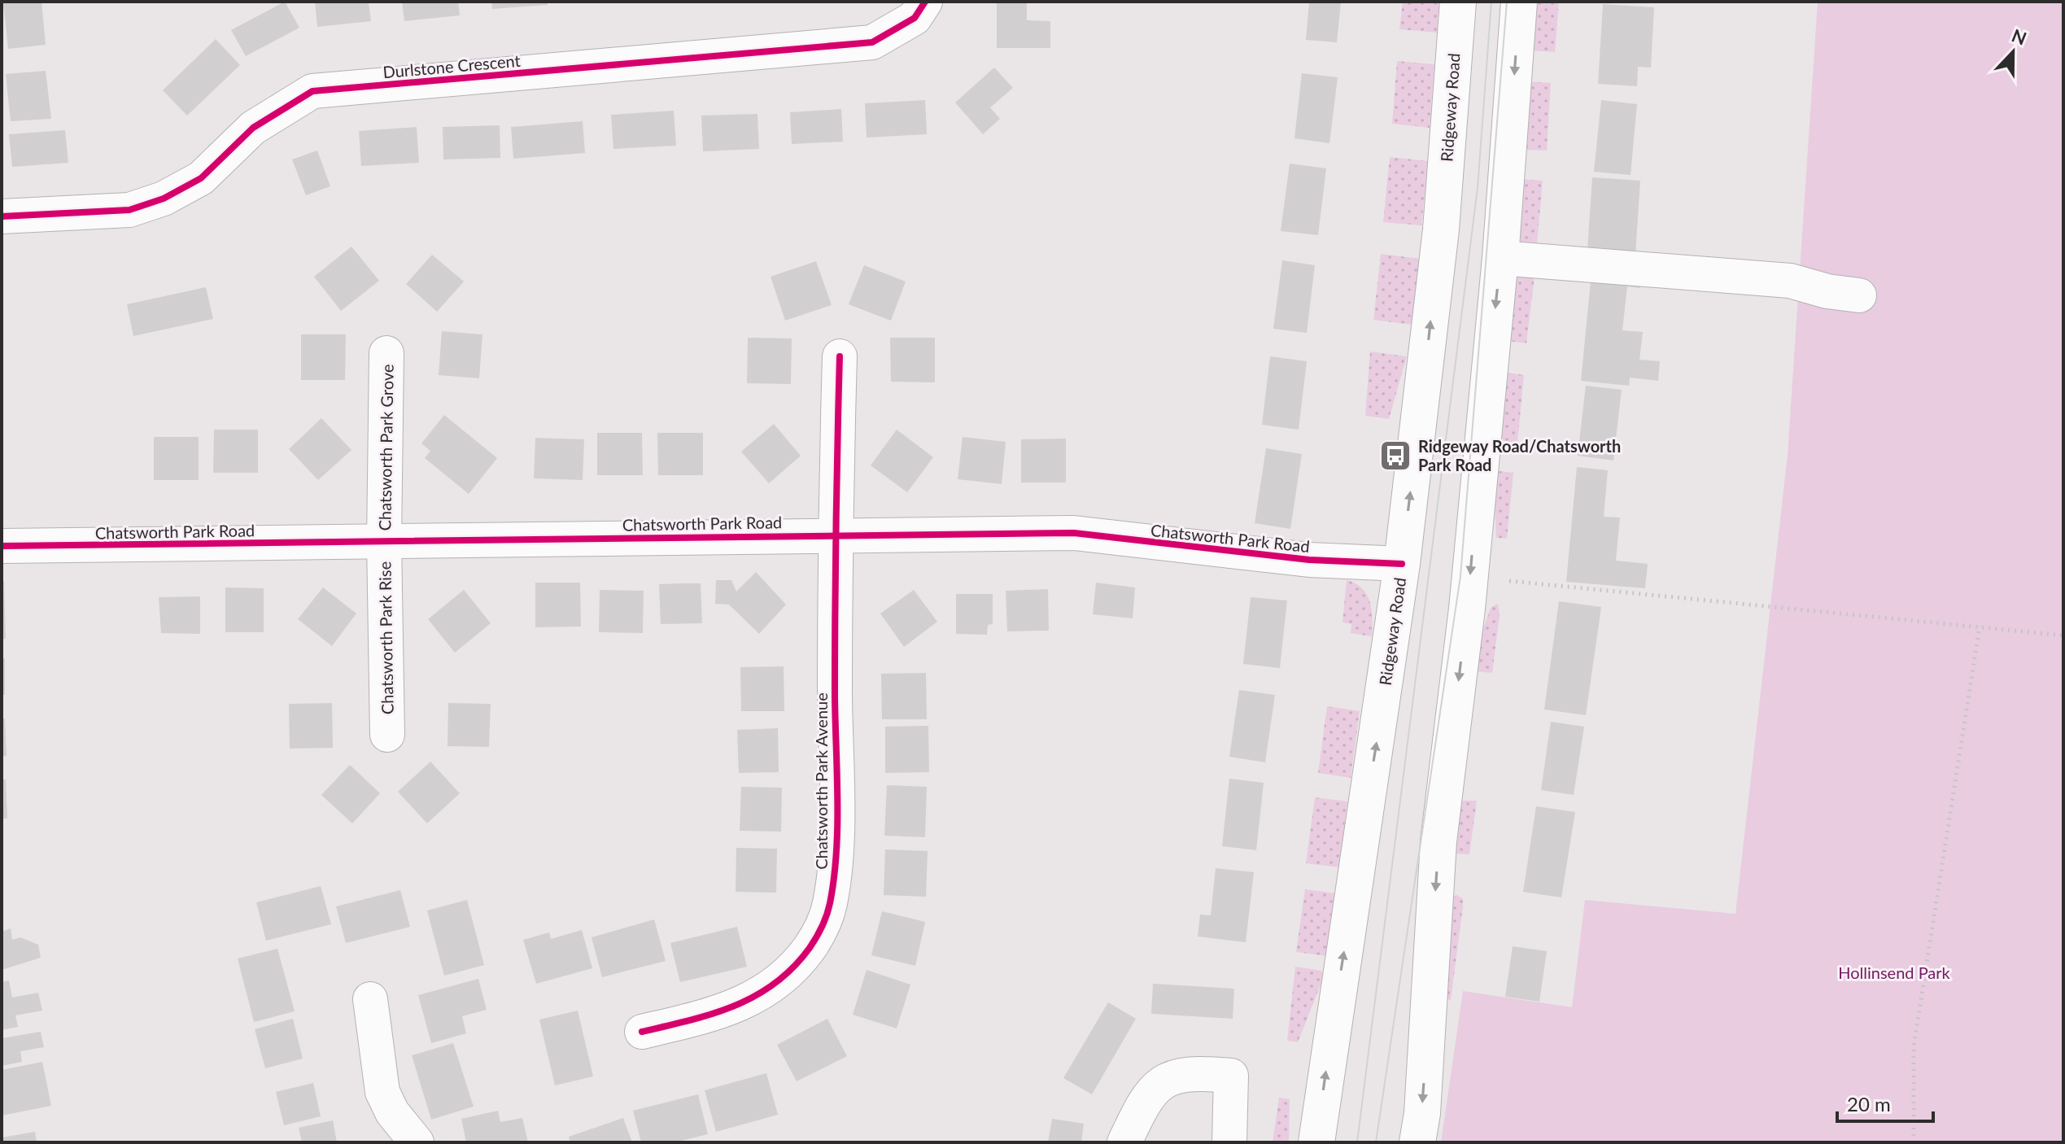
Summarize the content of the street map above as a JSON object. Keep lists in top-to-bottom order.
{
  "streets": {
    "highway": ["Ridgeway Road"],
    "street": [
      "Durlstone Crescent",
      "Chatsworth Park Grove",
      "Chatsworth Park Road",
      "Chatsworth Park Rise",
      "Chatsworth Park Avenue"
    ]
  },
  "crossings": [
    ["Ridgeway Road", "Chatsworth Park Road"],
    ["Chatsworth Park Grove", "Chatsworth Park Road"],
    ["Chatsworth Park Grove", "Chatsworth Park Rise"],
    ["Chatsworth Park Road", "Chatsworth Park Rise"],
    ["Chatsworth Park Road", "Chatsworth Park Avenue"]
  ],
  "parks": ["Hollinsend Park"],
  "places": {
    "bus stop": ["Ridgeway Road/Chatsworth Park Road"]
  },
  "scale_bar": "20 m",
  "north": "top"
}
